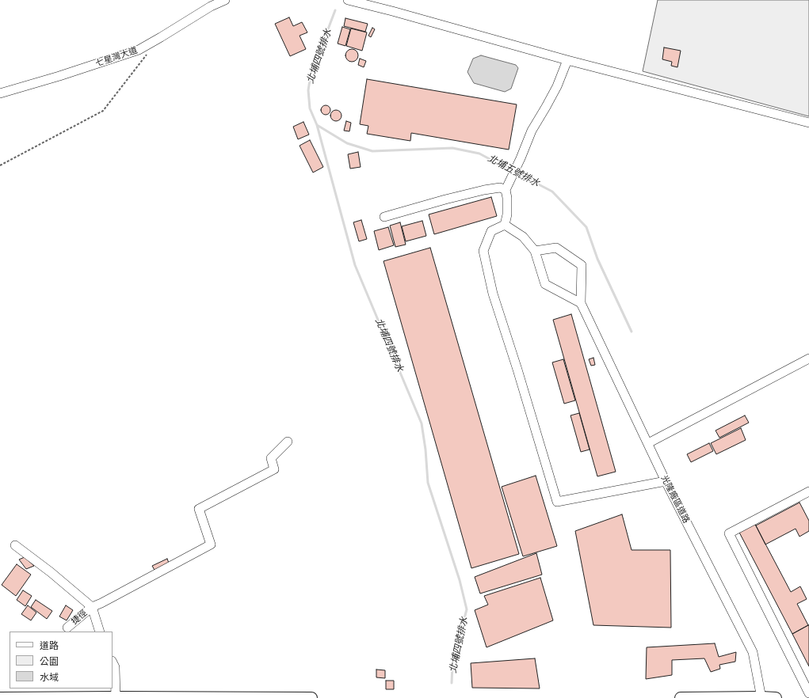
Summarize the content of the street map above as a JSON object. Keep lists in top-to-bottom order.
{
  "streets": {
    "street": ["七星灣大道", "光隆廠區道路", "捷徑"]
  },
  "water": ["北埔四號排水", "北埔五號排水"],
  "legend": ["道路", "公園", "水域"]
}
